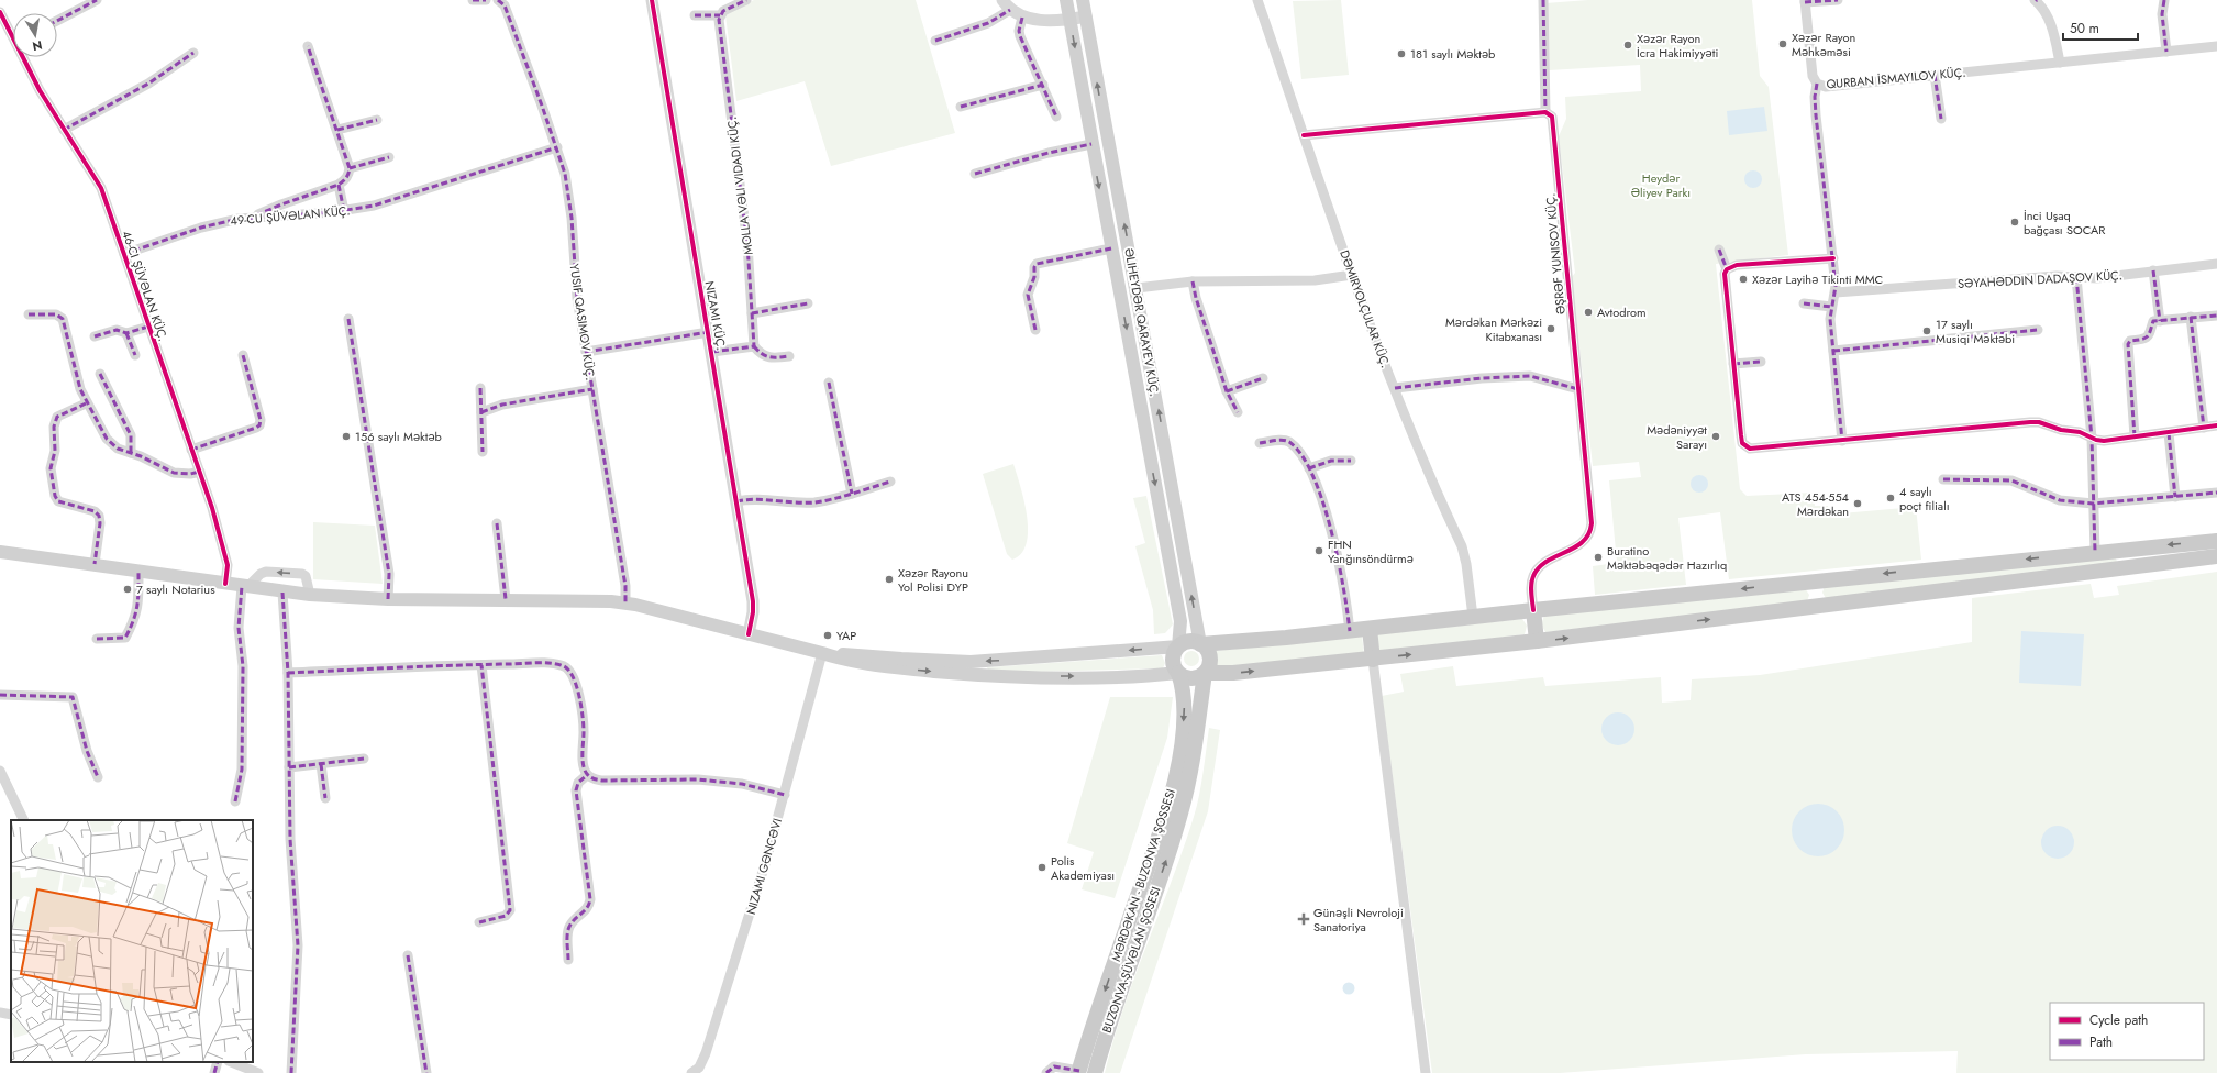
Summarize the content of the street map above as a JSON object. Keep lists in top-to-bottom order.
{
  "streets": {
    "main road": ["ƏLIHEYDƏR QARAYEV KÜÇ.", "MƏRDƏKAN - BUZONVA ŞOSSESI", "BUZONVA-ŞÜVƏLAN ŞOSESI"],
    "street": [
      "MOLLA VƏLI VIDADI KÜÇ.",
      "49-CU ŞÜVƏLAN KÜÇ.",
      "ƏŞRƏF YUNISOV KÜÇ.",
      "SƏYAHƏDDIN DADAŞOV KÜÇ.",
      "DƏMIRYOLÇULAR KÜÇ.",
      "NIZAMI KÜÇ.",
      "NIZAMI GƏNCƏVI"
    ],
    "cycle path": ["46-CI ŞÜVƏLAN KÜÇ."]
  },
  "crossings": [
    ["ƏLIHEYDƏR QARAYEV KÜÇ.", "MƏRDƏKAN - BUZONVA ŞOSSESI"],
    ["ƏLIHEYDƏR QARAYEV KÜÇ.", "BUZONVA-ŞÜVƏLAN ŞOSESI"],
    ["MƏRDƏKAN - BUZONVA ŞOSSESI", "BUZONVA-ŞÜVƏLAN ŞOSESI"]
  ],
  "one_way": ["MƏRDƏKAN - BUZONVA ŞOSSESI", "BUZONVA-ŞÜVƏLAN ŞOSESI"],
  "parks": ["Heydər Əliyev Parkı"],
  "places": {
    "other": [
      "Xəzər Rayon Məhkəməsi",
      "Xəzər Rayon İcra Hakimiyyəti",
      "181 saylı Məktəb",
      "İnci Uşaq bağçası SOCAR",
      "Xəzər Layihə Tikinti MMC",
      "Avtodrom",
      "Mərdəkan Mərkəzi Kitabxanası",
      "17 saylı Musiqi Məktəbi",
      "156 saylı Məktəb",
      "Mədəniyyət Sarayı",
      "4 saylı poçt filialı",
      "ATS 454-554 Mərdəkan",
      "FHN Yanğınsöndürmə",
      "Buratino Məktəbəqədər Hazırlıq",
      "Xəzər Rayonu Yol Polisi DYP",
      "7 saylı Notarius",
      "YAP",
      "Polis Akademiyası"
    ],
    "health": ["Günəşli Nevroloji Sanatoriya"]
  },
  "legend": ["Cycle path", "Path"],
  "scale_bar": "50 m",
  "north": "bottom"
}
